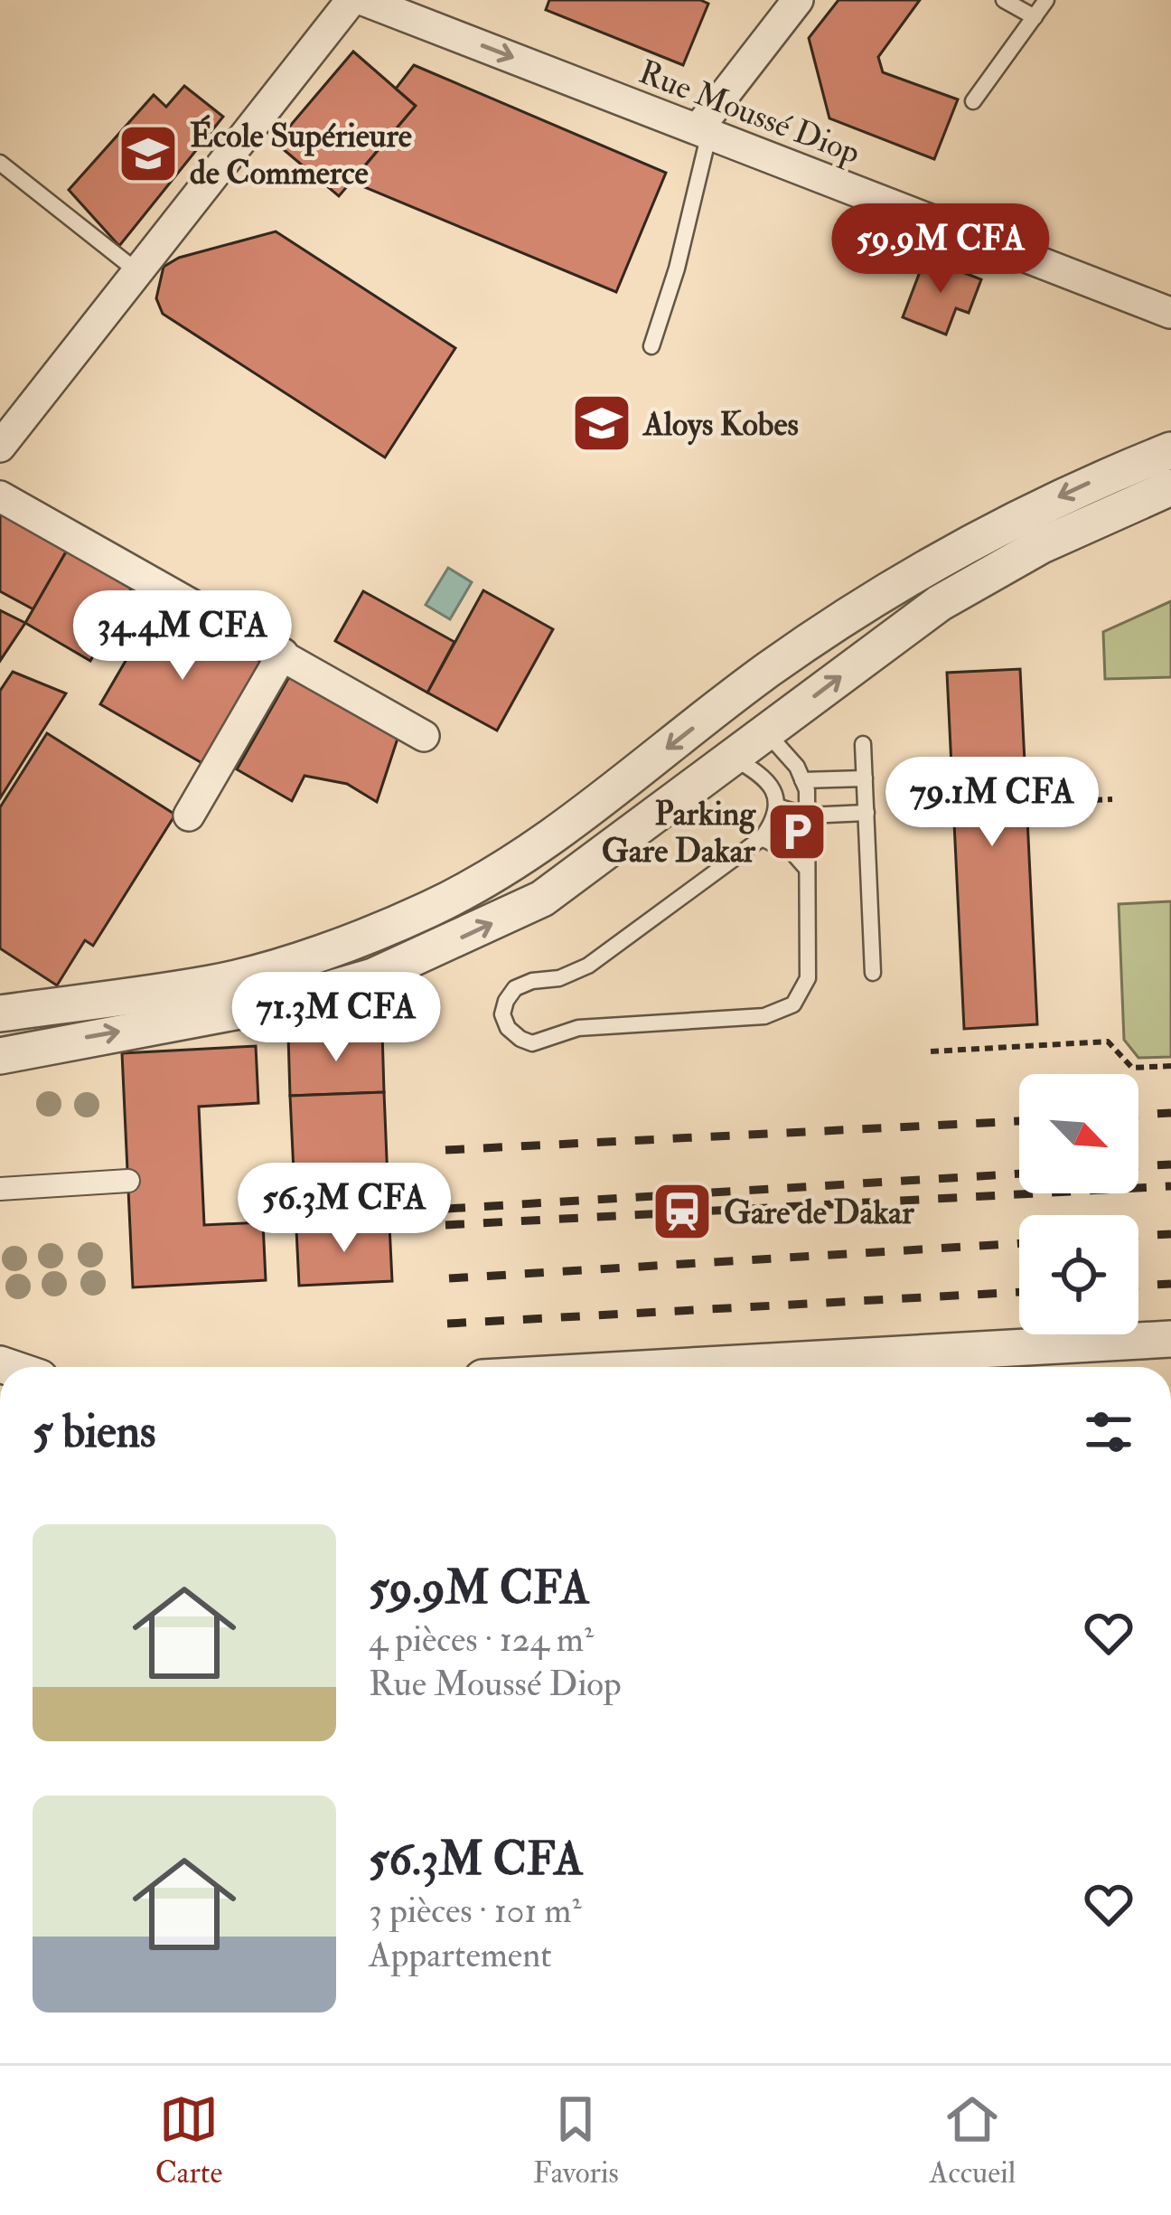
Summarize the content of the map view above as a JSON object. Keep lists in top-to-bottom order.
{
  "streets": {
    "street": ["Rue Moussé Diop"]
  },
  "one_way": ["Rue Moussé Diop"],
  "places": {
    "school or university": ["École Supérieure de Commerce", "Aloys Kobes"],
    "parking": ["Parking Gare Dakar"],
    "station": ["Gare de Dakar"]
  },
  "north": "bottom right",
  "page": {
    "price": [
      "59.9M CFA",
      "34.4M CFA",
      "79.1M CFA",
      "71.3M CFA",
      "56.3M CFA"
    ],
    "heading": "5 biens",
    "list": [
      {
        "name": "59.9M CFA",
        "note": "4 pièces · 124 m² · Rue Moussé Diop"
      },
      {
        "name": "56.3M CFA",
        "note": "3 pièces · 101 m² · Appartement"
      }
    ],
    "tabs": ["Carte", "Favoris", "Accueil"]
  }
}
